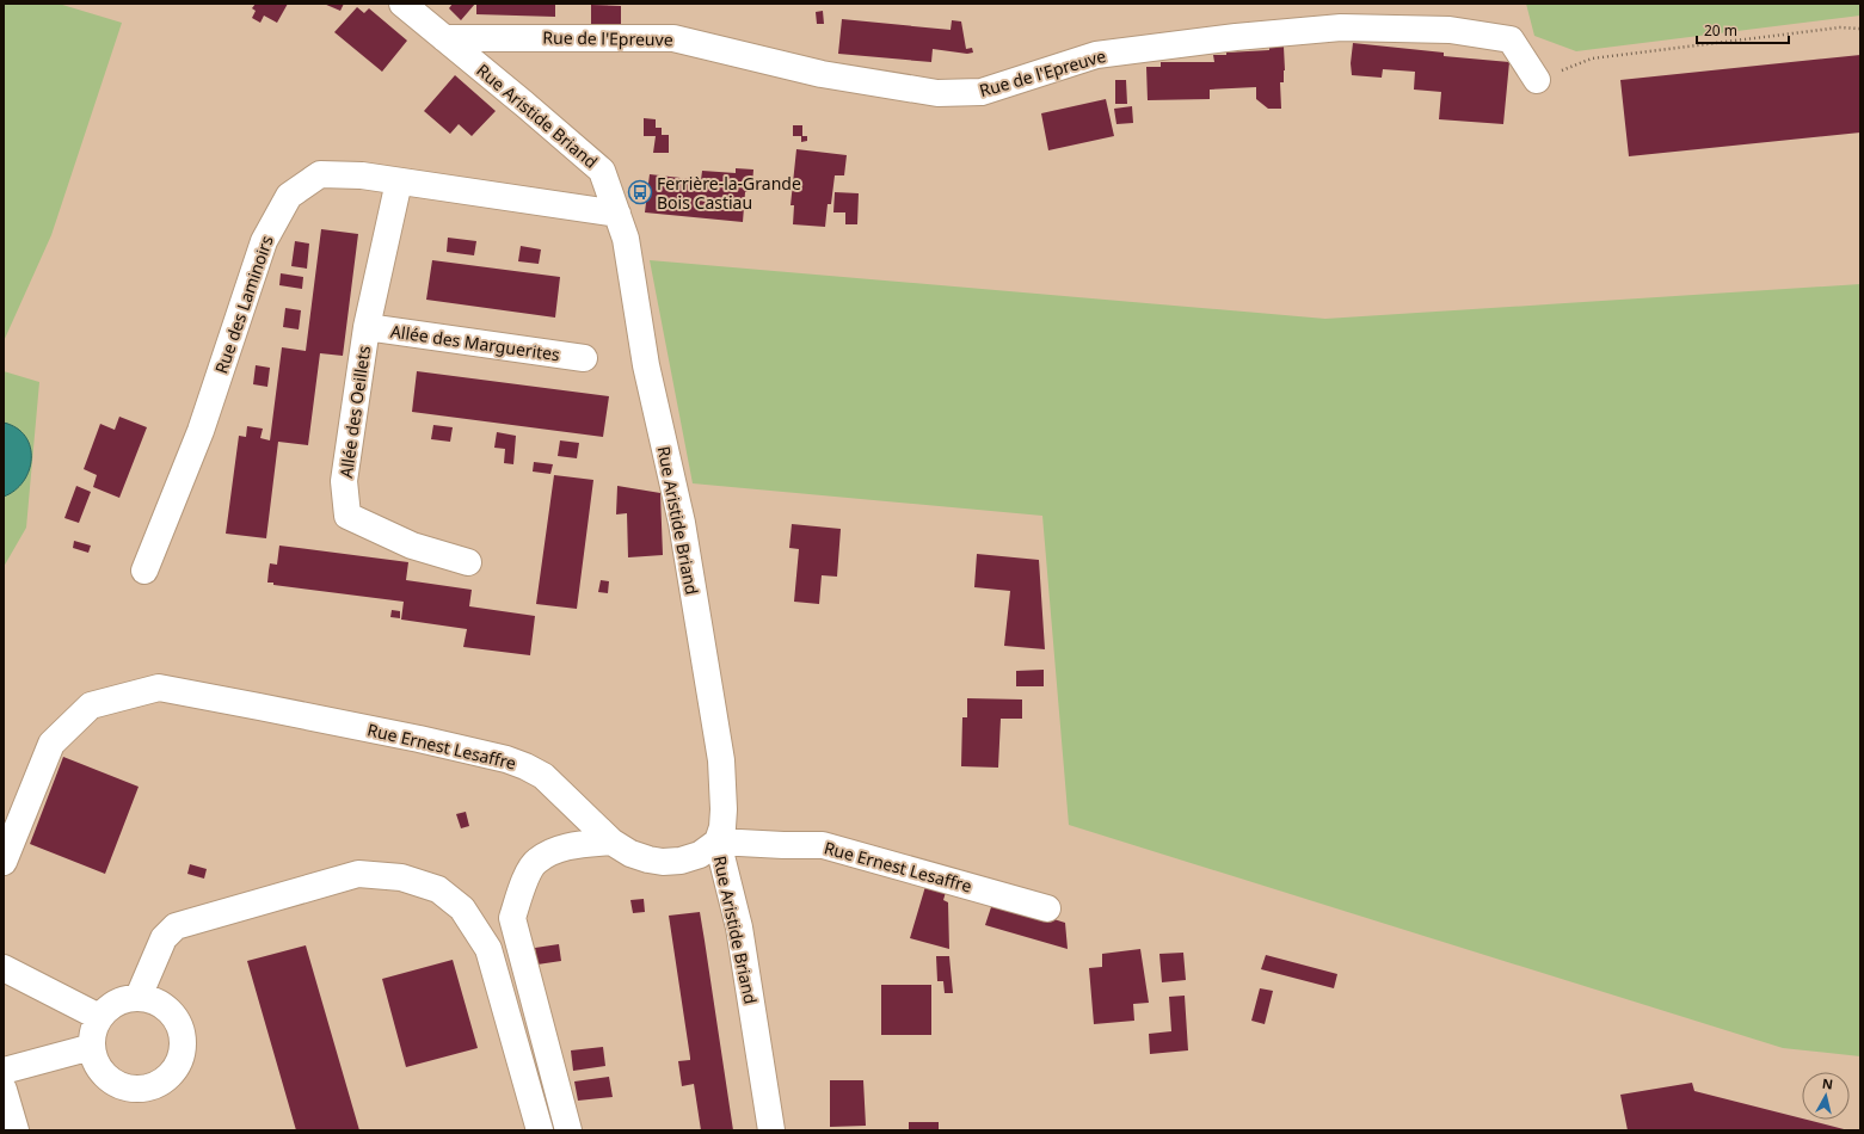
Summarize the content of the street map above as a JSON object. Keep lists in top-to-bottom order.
{
  "streets": {
    "street": [
      "Rue de l'Epreuve",
      "Rue Aristide Briand",
      "Rue des Laminoirs",
      "Allée des Marguerites",
      "Allée des Oeillets",
      "Rue Ernest Lesaffre"
    ]
  },
  "crossings": [
    ["Rue de l'Epreuve", "Rue Aristide Briand"],
    ["Rue Aristide Briand", "Rue des Laminoirs"],
    ["Rue Aristide Briand", "Rue Ernest Lesaffre"],
    ["Rue des Laminoirs", "Allée des Oeillets"],
    ["Allée des Marguerites", "Allée des Oeillets"]
  ],
  "places": {
    "bus stop": ["Ferrière-la-Grande Bois Castiau"]
  },
  "scale_bar": "20 m",
  "north": "top"
}
